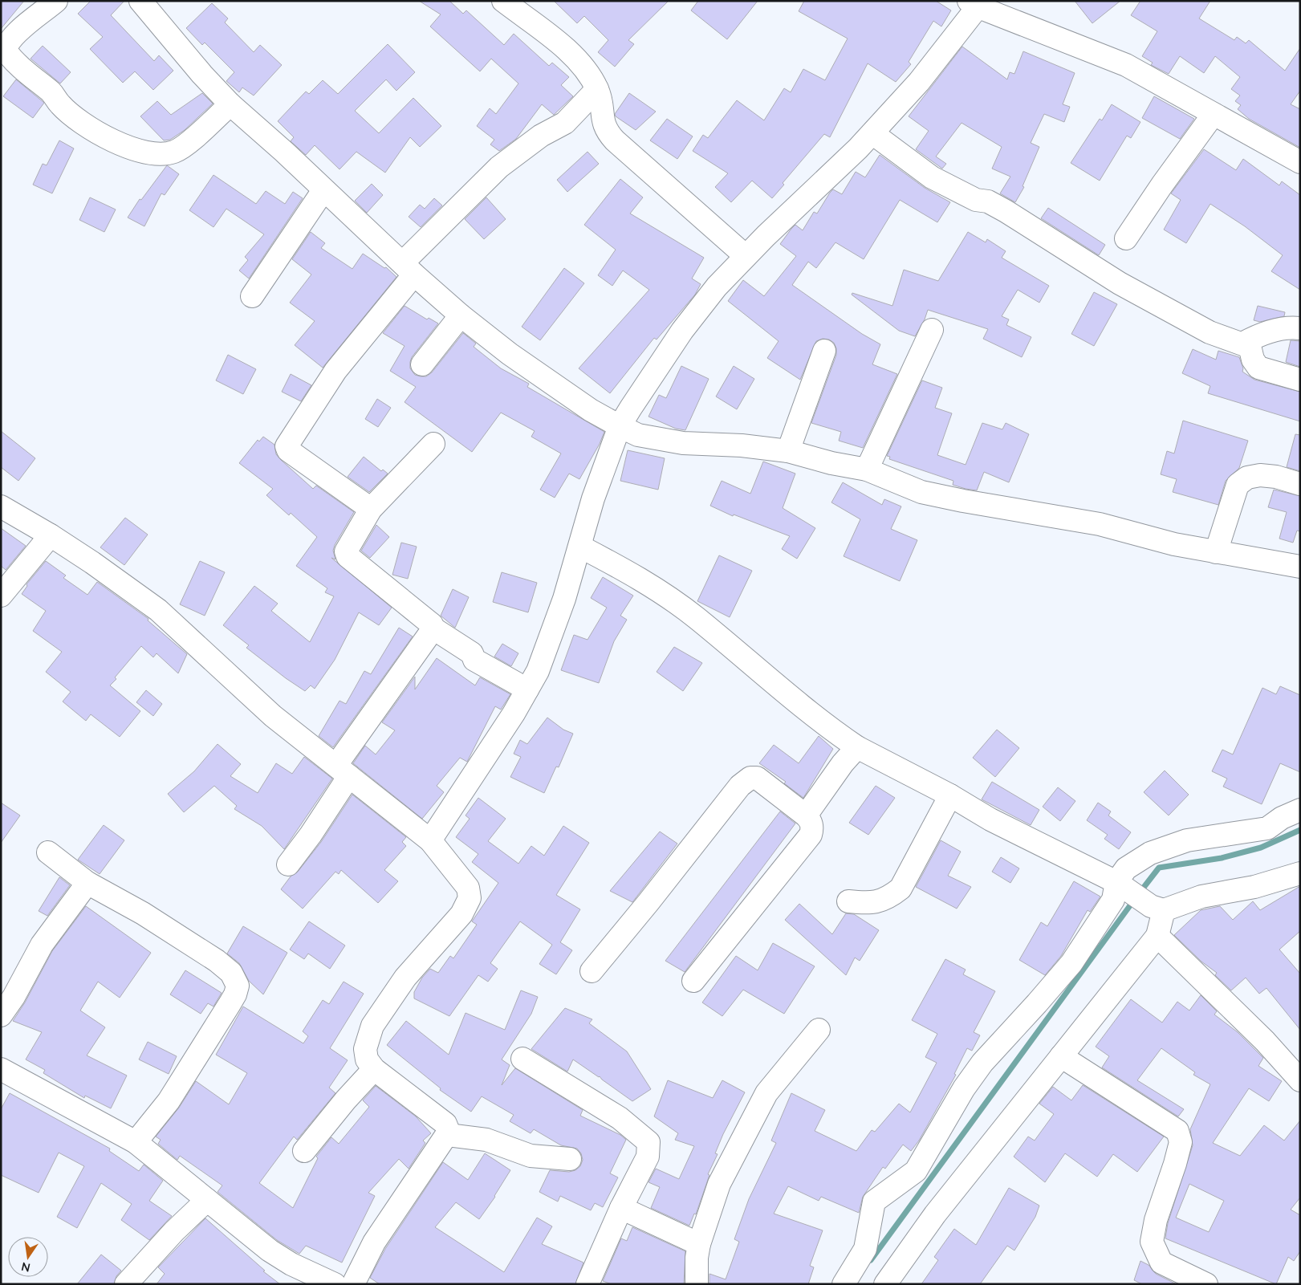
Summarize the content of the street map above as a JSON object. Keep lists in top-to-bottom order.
{
  "north": "bottom"
}
